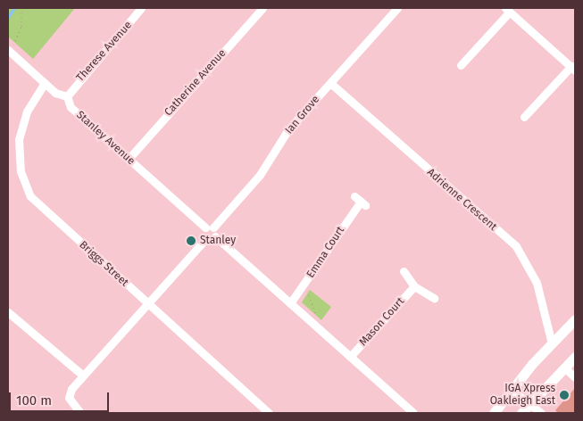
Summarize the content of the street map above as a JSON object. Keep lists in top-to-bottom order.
{
  "streets": {
    "street": [
      "Therese Avenue",
      "Catherine Avenue",
      "Ian Grove",
      "Stanley Avenue",
      "Adrienne Crescent",
      "Emma Court",
      "Briggs Street",
      "Mason Court"
    ]
  },
  "crossings": [
    ["Therese Avenue", "Stanley Avenue"],
    ["Catherine Avenue", "Stanley Avenue"],
    ["Ian Grove", "Stanley Avenue"],
    ["Ian Grove", "Adrienne Crescent"],
    ["Stanley Avenue", "Briggs Street"]
  ],
  "places": ["Stanley", "IGA Xpress Oakleigh East"],
  "scale_bar": "100 m"
}
